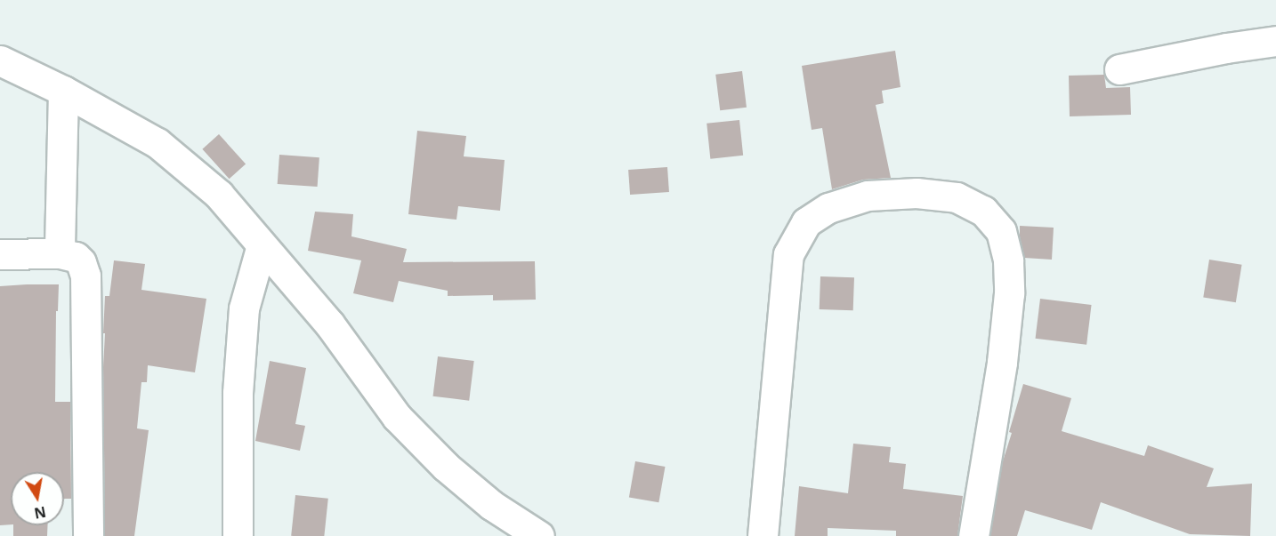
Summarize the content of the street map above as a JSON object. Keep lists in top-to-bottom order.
{
  "north": "bottom"
}
